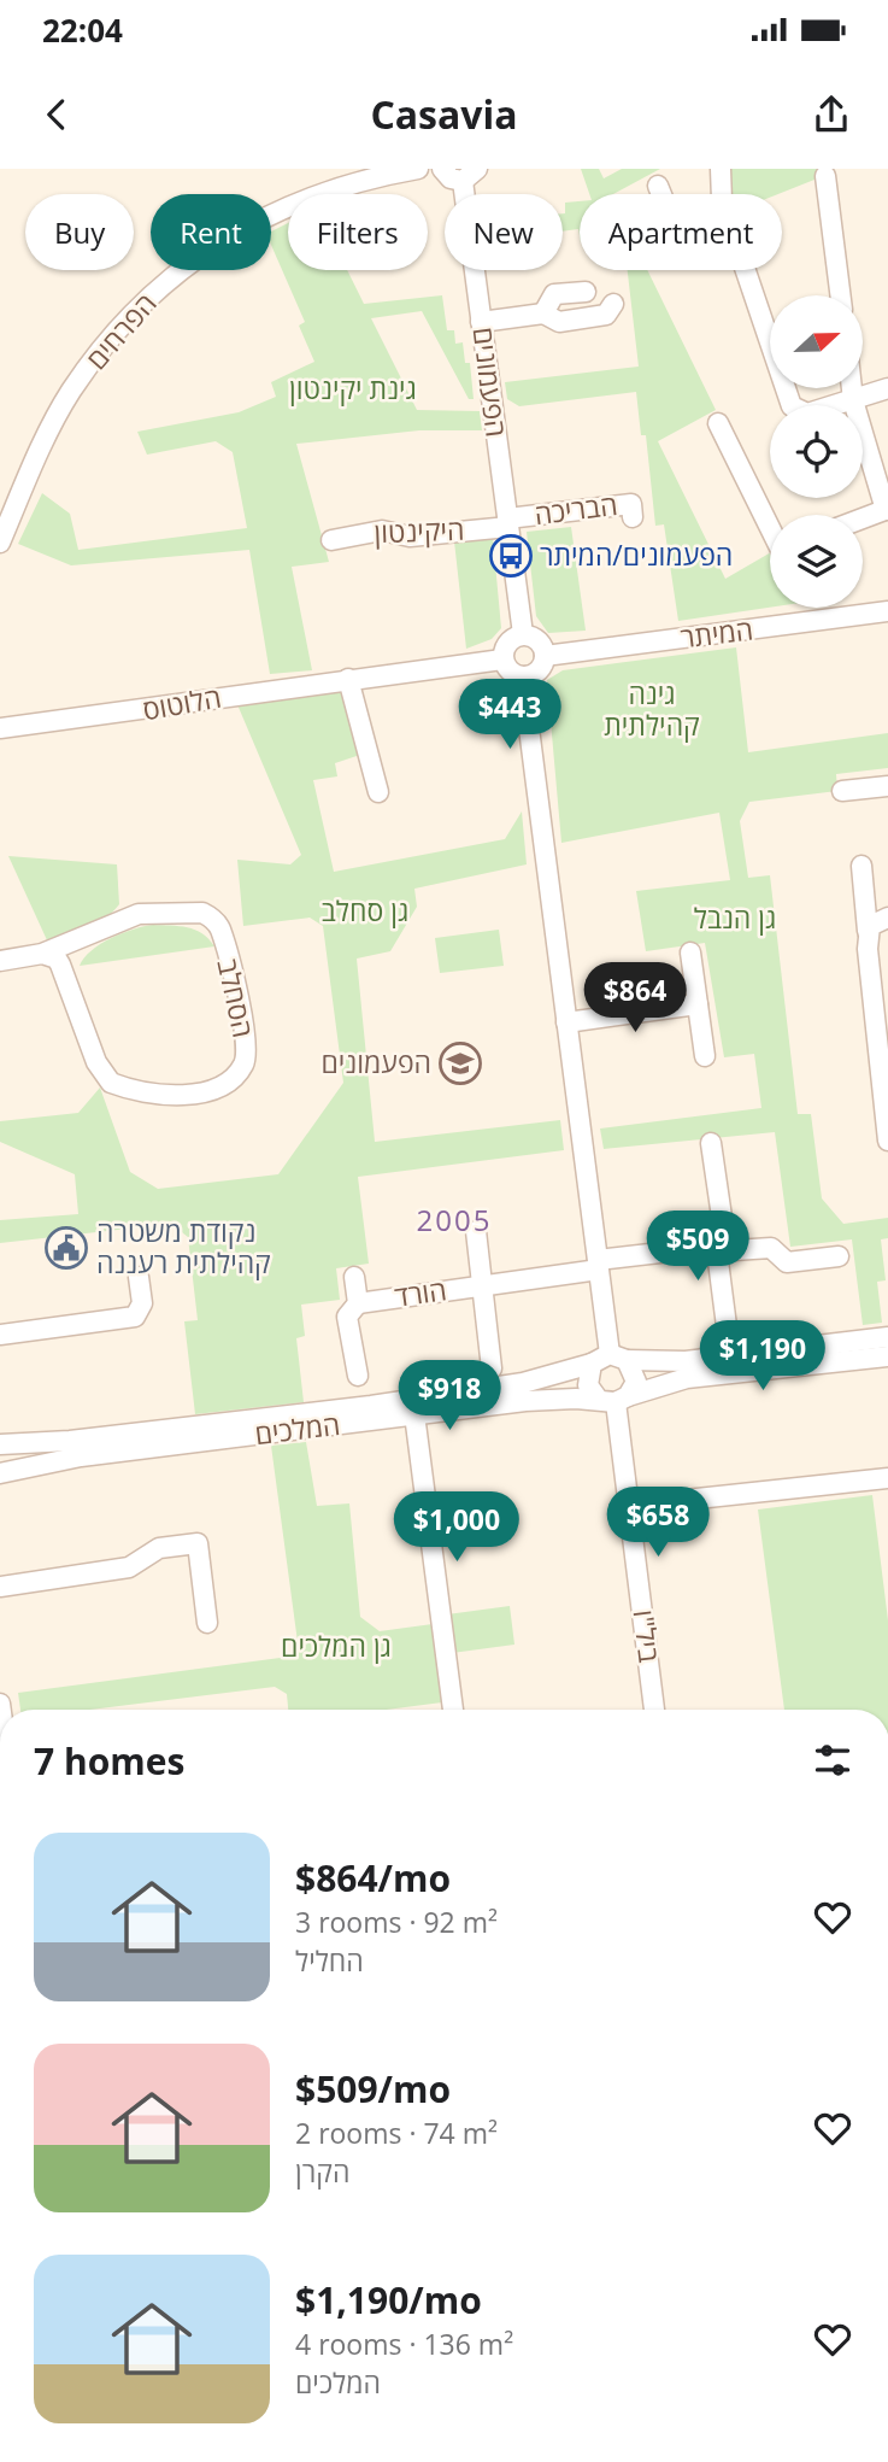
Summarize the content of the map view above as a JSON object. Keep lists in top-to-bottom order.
{
  "streets": {
    "street": [
      "הפרחים",
      "הפעמונים",
      "הבריכה",
      "היקינטון",
      "המיתר",
      "הלוטוס",
      "הסחלב",
      "הורד",
      "המלכים",
      "ביל\"ו"
    ]
  },
  "crossings": [
    ["הפעמונים", "הבריכה"],
    ["הפעמונים", "היקינטון"],
    ["הפעמונים", "המיתר"],
    ["הפעמונים", "הלוטוס"],
    ["הבריכה", "היקינטון"],
    ["המיתר", "הלוטוס"],
    ["המלכים", "ביל\"ו"]
  ],
  "districts": ["2005"],
  "parks": [
    "גינת יקינטון",
    "גינה קהילתית",
    "גן סחלב",
    "גן הנבל",
    "גן המלכים"
  ],
  "places": {
    "bus stop": ["הפעמונים/המיתר"],
    "school or university": ["הפעמונים"],
    "public building": ["נקודת משטרה קהילתית רעננה"]
  },
  "north": "right",
  "page": {
    "status": "22:04",
    "header": "Casavia",
    "chip": [
      "Buy",
      "Rent",
      "Filters",
      "New",
      "Apartment"
    ],
    "price": [
      "$443",
      "$864",
      "$509",
      "$1,190",
      "$918",
      "$658",
      "$1,000"
    ],
    "heading": "7 homes",
    "list": [
      {
        "name": "$864/mo",
        "note": "3 rooms · 92 m² · החליל"
      },
      {
        "name": "$509/mo",
        "note": "2 rooms · 74 m² · הקרן"
      },
      {
        "name": "$1,190/mo",
        "note": "4 rooms · 136 m² · המלכים"
      }
    ]
  }
}
